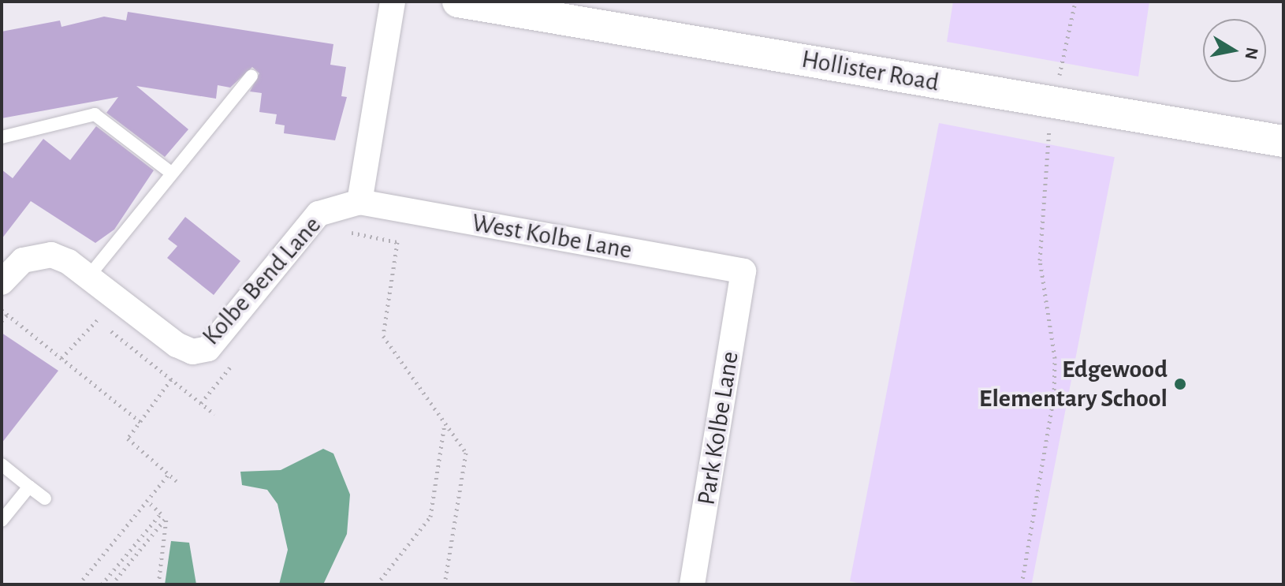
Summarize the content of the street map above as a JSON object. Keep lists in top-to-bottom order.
{
  "streets": {
    "street": [
      "Hollister Road",
      "West Kolbe Lane",
      "Kolbe Bend Lane",
      "Park Kolbe Lane"
    ]
  },
  "crossings": [
    ["West Kolbe Lane", "Kolbe Bend Lane"],
    ["West Kolbe Lane", "Park Kolbe Lane"]
  ],
  "places": ["Edgewood Elementary School"],
  "north": "right"
}
